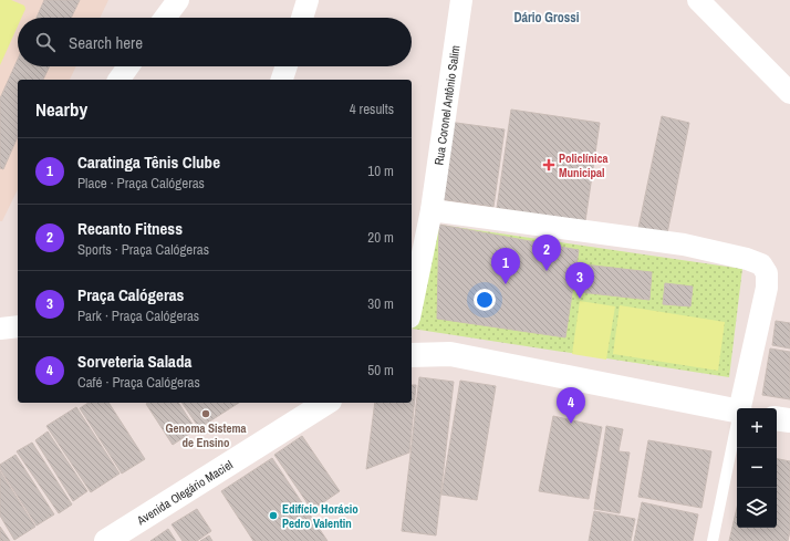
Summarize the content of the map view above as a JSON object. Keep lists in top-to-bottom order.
{
  "streets": {
    "main road": ["Avenida Olegário Maciel"],
    "street": ["Rua Coronel Antônio Salim"]
  },
  "districts": ["Dário Grossi"],
  "places": {
    "health": ["Policlínica Municipal"],
    "other": ["Genoma Sistema de Ensino", "Edifício Horácio Pedro Valentin"]
  },
  "page": {
    "search": "Search here",
    "heading": ["Nearby", "4 results"],
    "list": [
      {
        "mark": "1",
        "name": "Caratinga Tênis Clube",
        "note": "Place · Praça Calógeras",
        "value": "10 m"
      },
      {
        "mark": "2",
        "name": "Recanto Fitness",
        "note": "Sports · Praça Calógeras",
        "value": "20 m"
      },
      {
        "mark": "3",
        "name": "Praça Calógeras",
        "note": "Park · Praça Calógeras",
        "value": "30 m"
      },
      {
        "mark": "4",
        "name": "Sorveteria Salada",
        "note": "Café · Praça Calógeras",
        "value": "50 m"
      }
    ],
    "pins": [
      "2",
      "1",
      "3",
      "4"
    ],
    "map_buttons": ["+", "−"]
  }
}
